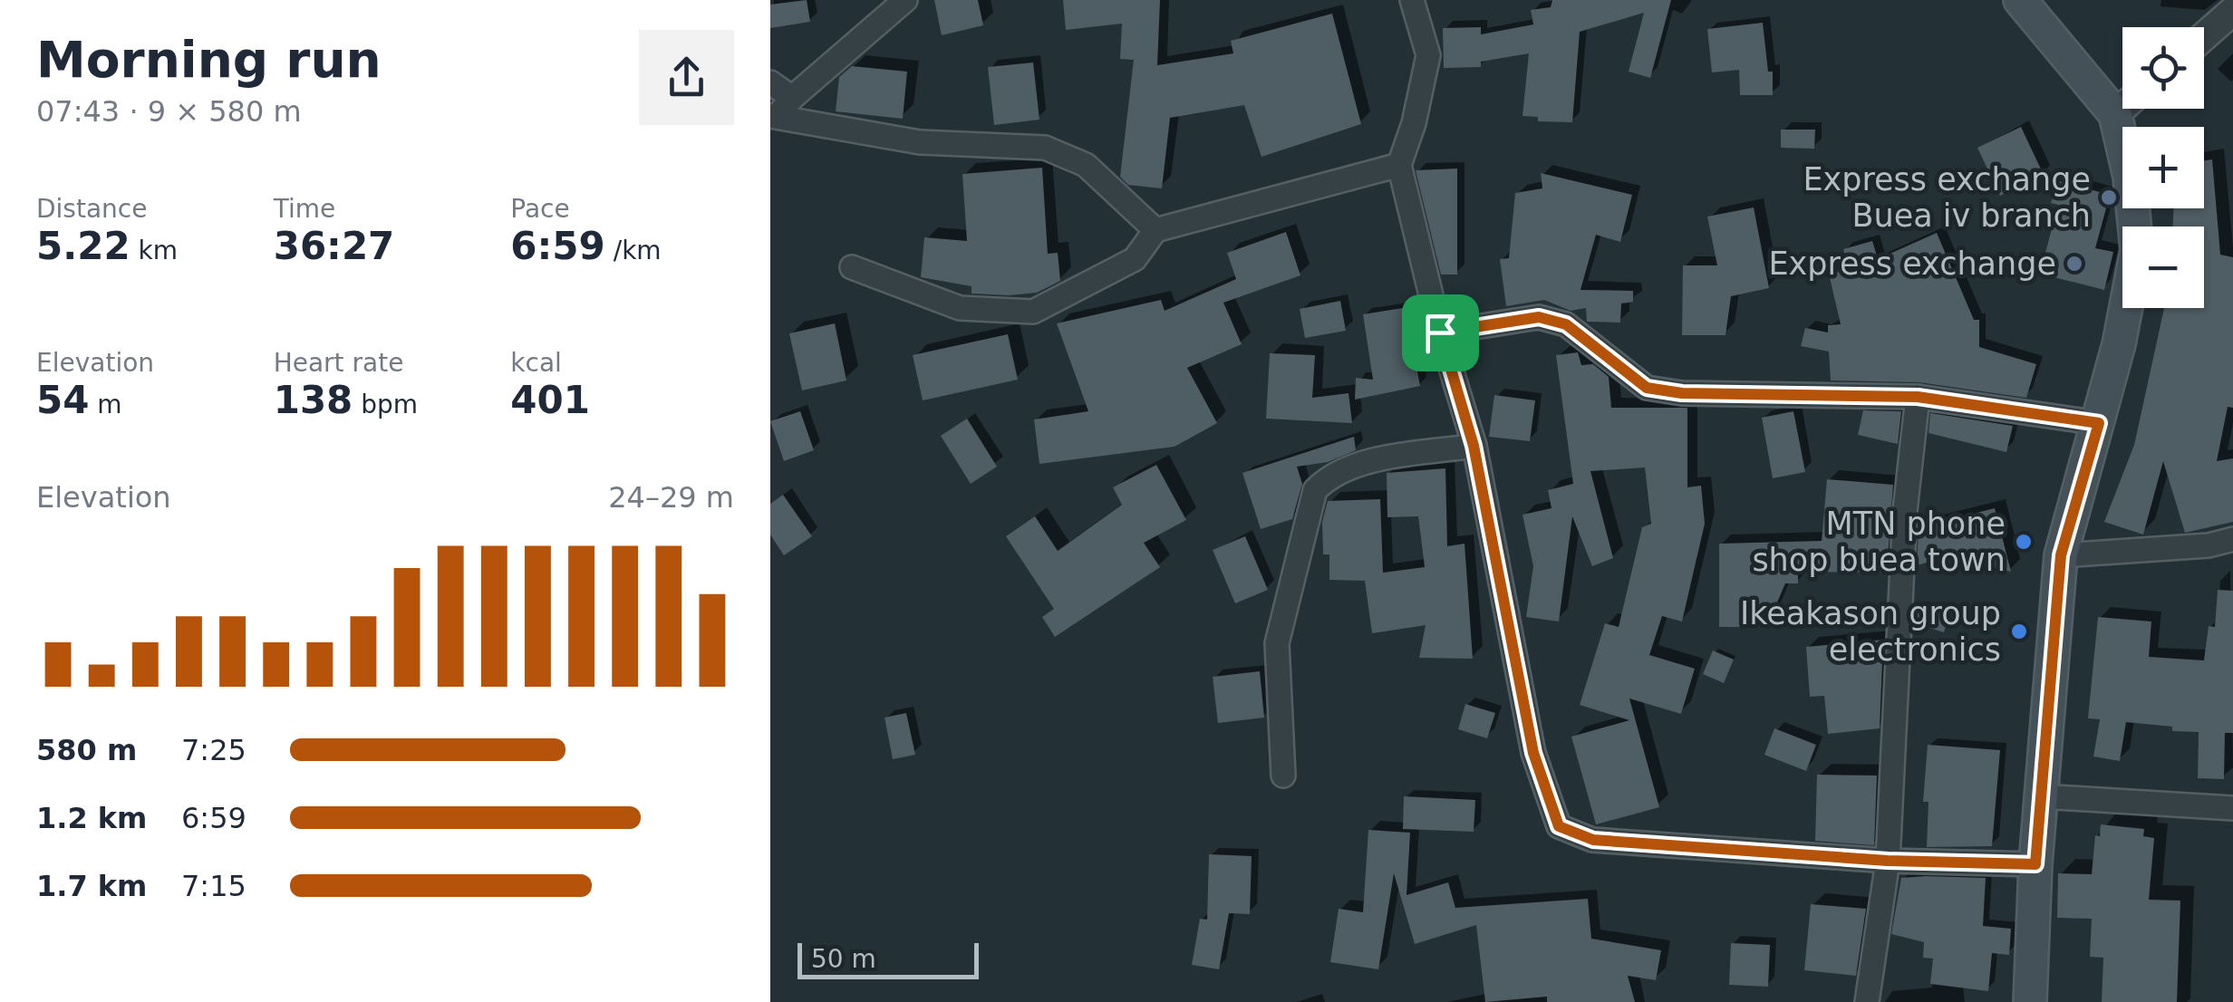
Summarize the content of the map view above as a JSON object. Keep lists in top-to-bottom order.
{
  "places": [
    "Express exchange Buea iv branch",
    "Express exchange",
    "MTN phone shop buea town",
    "Ikeakason group electronics"
  ],
  "scale_bar": "50 m",
  "page": {
    "heading": ["Morning run", "07:43 · 9 × 580 m"],
    "map_buttons": ["+", "−"],
    "stats": [
      ["Distance", "5.22 km"],
      ["Time", "36:27"],
      ["Pace", "6:59 /km"],
      ["Elevation", "54 m"],
      ["Heart rate", "138 bpm"],
      ["kcal", "401"]
    ],
    "chart": ["Elevation", "24–29 m"],
    "list": [
      {
        "name": "580 m",
        "note": "7:25"
      },
      {
        "name": "1.2 km",
        "note": "6:59"
      },
      {
        "name": "1.7 km",
        "note": "7:15"
      }
    ],
    "scale": "50 m"
  }
}
